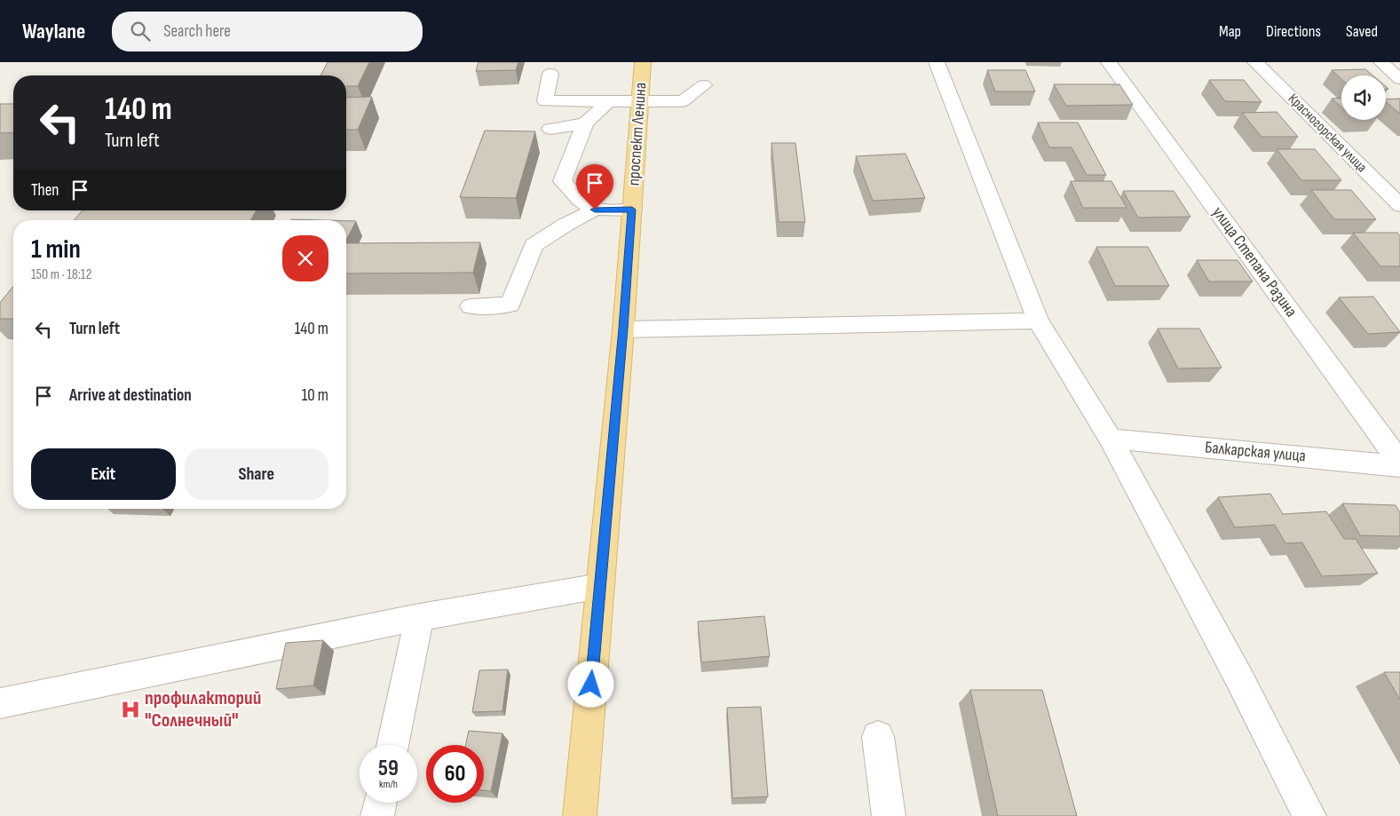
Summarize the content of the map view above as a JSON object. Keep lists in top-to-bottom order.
{
  "streets": {
    "main road": ["проспект Ленина"],
    "street": ["Красногорская улица", "улица Степана Разина", "Балкарская улица"]
  },
  "crossings": [
    ["улица Степана Разина", "Балкарская улица"]
  ],
  "places": {
    "hospital": ["профилакторий \"Солнечный\""]
  },
  "page": {
    "header": "Waylane",
    "search": "Search here",
    "nav": ["Map", "Directions", "Saved"],
    "turn": ["140 m", "Turn left"],
    "then": "Then",
    "heading": ["1 min", "150 m · 18:12"],
    "list": [
      {
        "name": "Turn left",
        "value": "140 m"
      },
      {
        "name": "Arrive at destination",
        "value": "10 m"
      }
    ],
    "buttons": ["Exit", "Share"],
    "speed": "59 km/h",
    "limit": "60"
  }
}
